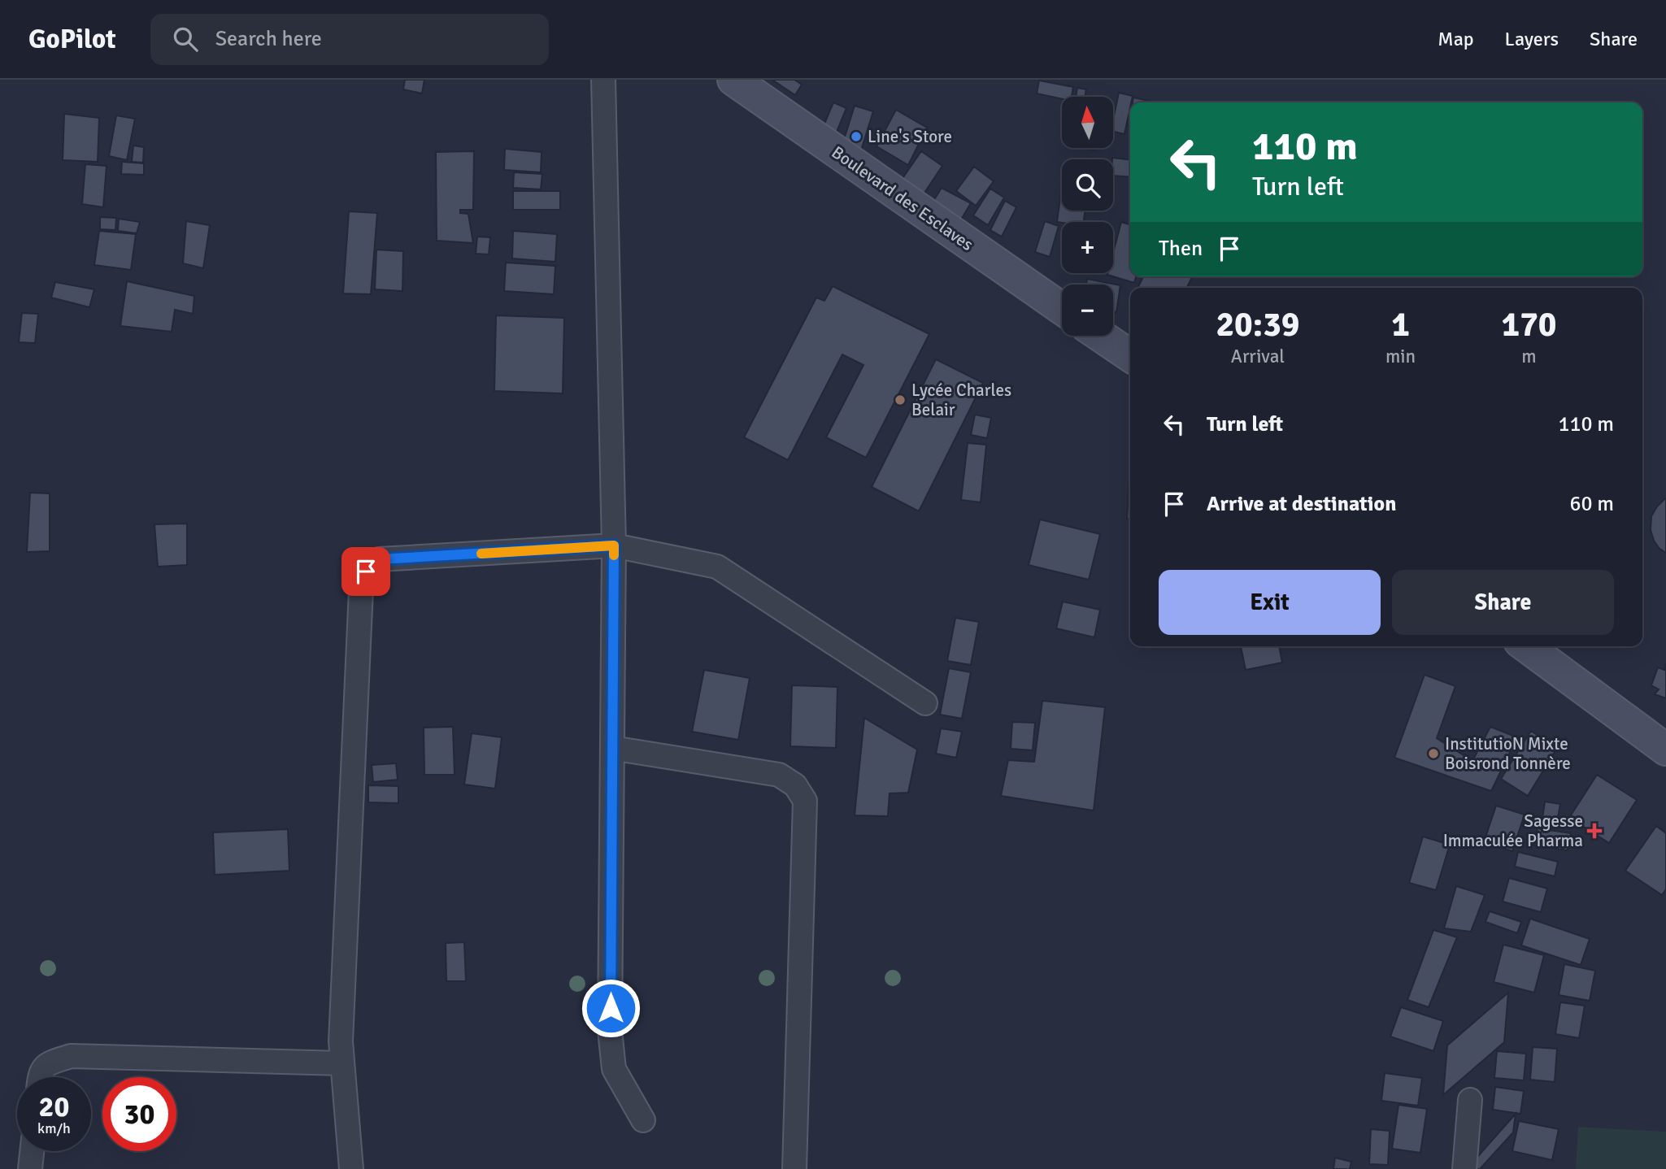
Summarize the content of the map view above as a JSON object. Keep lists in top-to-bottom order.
{
  "streets": {
    "street": ["Boulevard des Esclaves"]
  },
  "places": {
    "other": ["Line's Store", "Lycée Charles Belair", "InstitutioN Mixte Boisrond Tonnère"],
    "health": ["Sagesse Immaculée Pharma"]
  },
  "north": "top",
  "page": {
    "header": "GoPilot",
    "search": "Search here",
    "nav": ["Map", "Layers", "Share"],
    "map_buttons": ["+", "−"],
    "turn": ["110 m", "Turn left"],
    "then": "Then",
    "eta": [
      "20:39",
      "Arrival",
      "1",
      "min",
      "170",
      "m"
    ],
    "list": [
      {
        "name": "Turn left",
        "value": "110 m"
      },
      {
        "name": "Arrive at destination",
        "value": "60 m"
      }
    ],
    "buttons": ["Exit", "Share"],
    "speed": "20 km/h",
    "limit": "30"
  }
}
